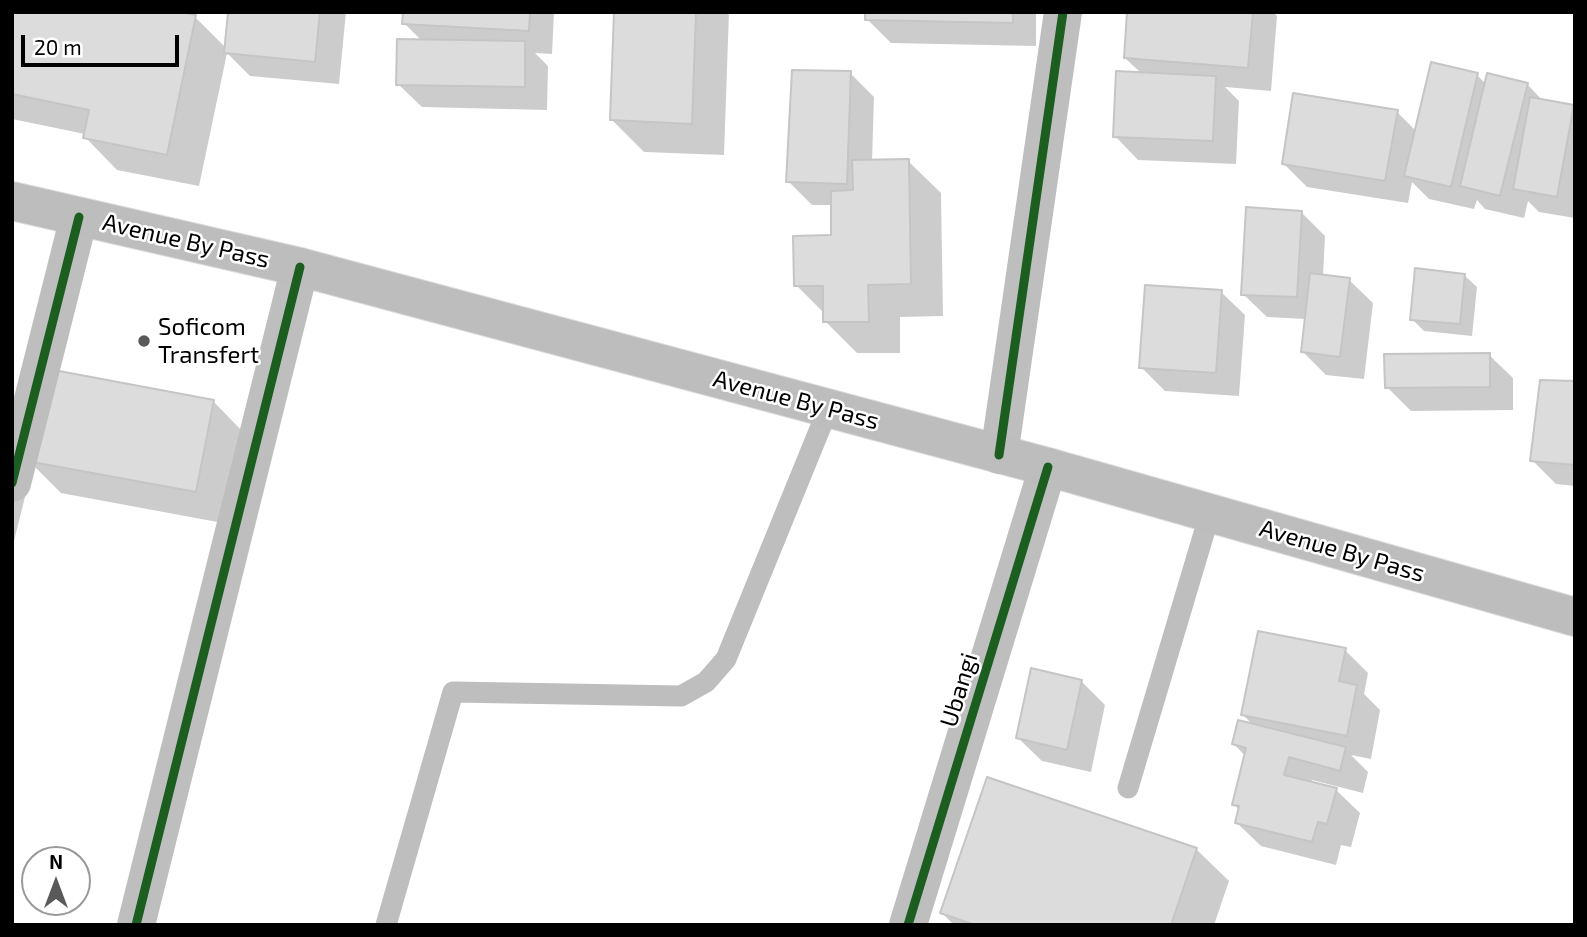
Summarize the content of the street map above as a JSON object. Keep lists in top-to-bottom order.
{
  "streets": {
    "highway": ["Avenue By Pass"],
    "street": ["Ubangi"]
  },
  "crossings": [
    ["Avenue By Pass", "Ubangi"]
  ],
  "places": ["Soficom Transfert"],
  "scale_bar": "20 m",
  "north": "top"
}
